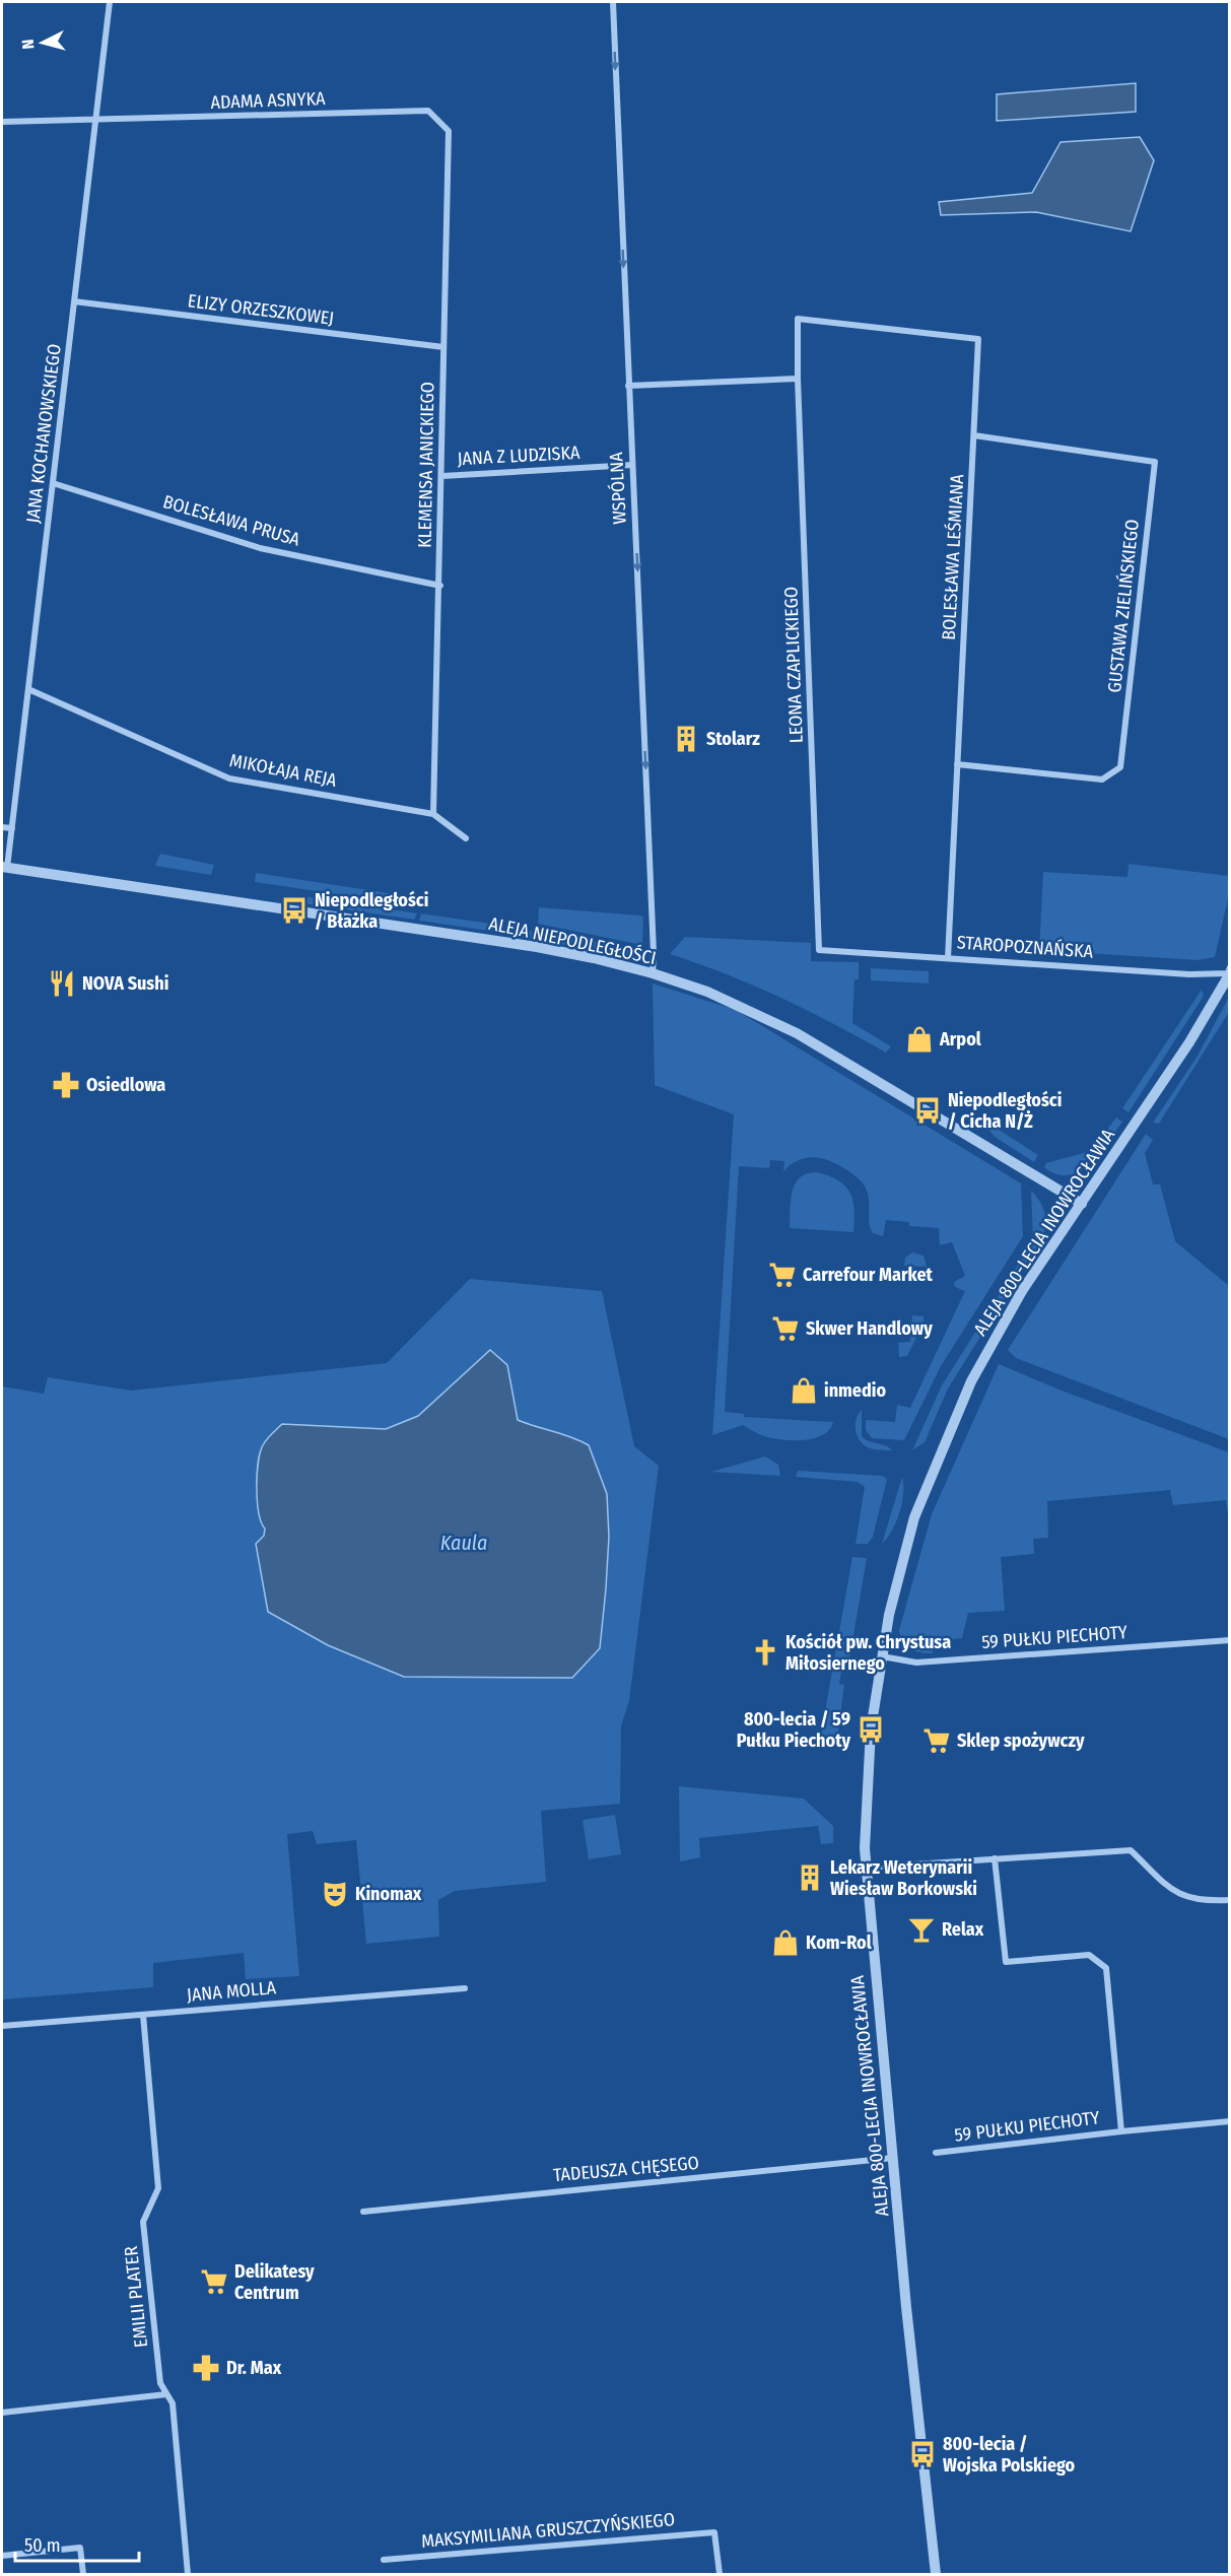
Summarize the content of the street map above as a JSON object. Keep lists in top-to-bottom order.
{
  "streets": {
    "street": [
      "ADAMA ASNYKA",
      "ELIZY ORZESZKOWEJ",
      "JANA KOCHANOWSKIEGO",
      "JANA Z LUDZISKA",
      "KLEMENSA JANICKIEGO",
      "WSPÓLNA",
      "BOLESŁAWA PRUSA",
      "BOLESŁAWA LEŚMIANA",
      "GUSTAWA ZIELIŃSKIEGO",
      "LEONA CZAPLICKIEGO",
      "MIKOŁAJA REJA",
      "ALEJA NIEPODLEGŁOŚCI",
      "STAROPOZNAŃSKA",
      "ALEJA 800-LECIA INOWROCŁAWIA",
      "59 PUŁKU PIECHOTY",
      "JANA MOLLA",
      "TADEUSZA CHĘSEGO",
      "EMILII PLATER",
      "MAKSYMILIANA GRUSZCZYŃSKIEGO"
    ]
  },
  "crossings": [
    ["ADAMA ASNYKA", "JANA KOCHANOWSKIEGO"],
    ["ADAMA ASNYKA", "KLEMENSA JANICKIEGO"],
    ["ELIZY ORZESZKOWEJ", "JANA KOCHANOWSKIEGO"],
    ["ELIZY ORZESZKOWEJ", "KLEMENSA JANICKIEGO"],
    ["JANA KOCHANOWSKIEGO", "BOLESŁAWA PRUSA"],
    ["JANA KOCHANOWSKIEGO", "MIKOŁAJA REJA"],
    ["JANA KOCHANOWSKIEGO", "ALEJA NIEPODLEGŁOŚCI"],
    ["JANA Z LUDZISKA", "KLEMENSA JANICKIEGO"],
    ["JANA Z LUDZISKA", "WSPÓLNA"],
    ["KLEMENSA JANICKIEGO", "BOLESŁAWA PRUSA"],
    ["KLEMENSA JANICKIEGO", "MIKOŁAJA REJA"],
    ["WSPÓLNA", "ALEJA NIEPODLEGŁOŚCI"],
    ["BOLESŁAWA LEŚMIANA", "GUSTAWA ZIELIŃSKIEGO"],
    ["BOLESŁAWA LEŚMIANA", "LEONA CZAPLICKIEGO"],
    ["BOLESŁAWA LEŚMIANA", "STAROPOZNAŃSKA"],
    ["LEONA CZAPLICKIEGO", "STAROPOZNAŃSKA"],
    ["ALEJA NIEPODLEGŁOŚCI", "ALEJA 800-LECIA INOWROCŁAWIA"],
    ["STAROPOZNAŃSKA", "ALEJA 800-LECIA INOWROCŁAWIA"],
    ["ALEJA 800-LECIA INOWROCŁAWIA", "59 PUŁKU PIECHOTY"],
    ["ALEJA 800-LECIA INOWROCŁAWIA", "TADEUSZA CHĘSEGO"],
    ["JANA MOLLA", "EMILII PLATER"]
  ],
  "one_way": ["WSPÓLNA"],
  "water": ["Kaula"],
  "places": {
    "building": ["Stolarz", "Lekarz Weterynarii Wiesław Borkowski"],
    "bus stop": [
      "Niepodległości / Błażka",
      "Niepodległości / Cicha N/Ż",
      "800-lecia / 59 Pułku Piechoty",
      "800-lecia / Wojska Polskiego"
    ],
    "restaurant": ["NOVA Sushi"],
    "shop": ["Arpol", "inmedio", "Kom-Rol"],
    "pharmacy": ["Osiedlowa", "Dr. Max"],
    "supermarket": [
      "Carrefour Market",
      "Skwer Handlowy",
      "Sklep spożywczy",
      "Delikatesy Centrum"
    ],
    "church": ["Kościół pw. Chrystusa Miłosiernego"],
    "theatre": ["Kinomax"],
    "bar": ["Relax"]
  },
  "scale_bar": "50 m",
  "north": "left"
}
